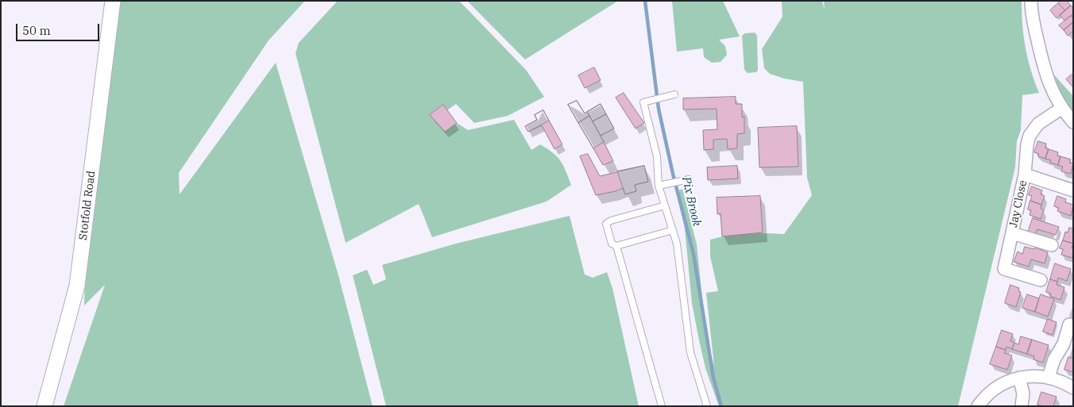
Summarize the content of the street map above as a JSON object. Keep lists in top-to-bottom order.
{
  "streets": {
    "street": ["Jay Close", "Stotfold Road"]
  },
  "water": ["Pix Brook"],
  "scale_bar": "50 m"
}
